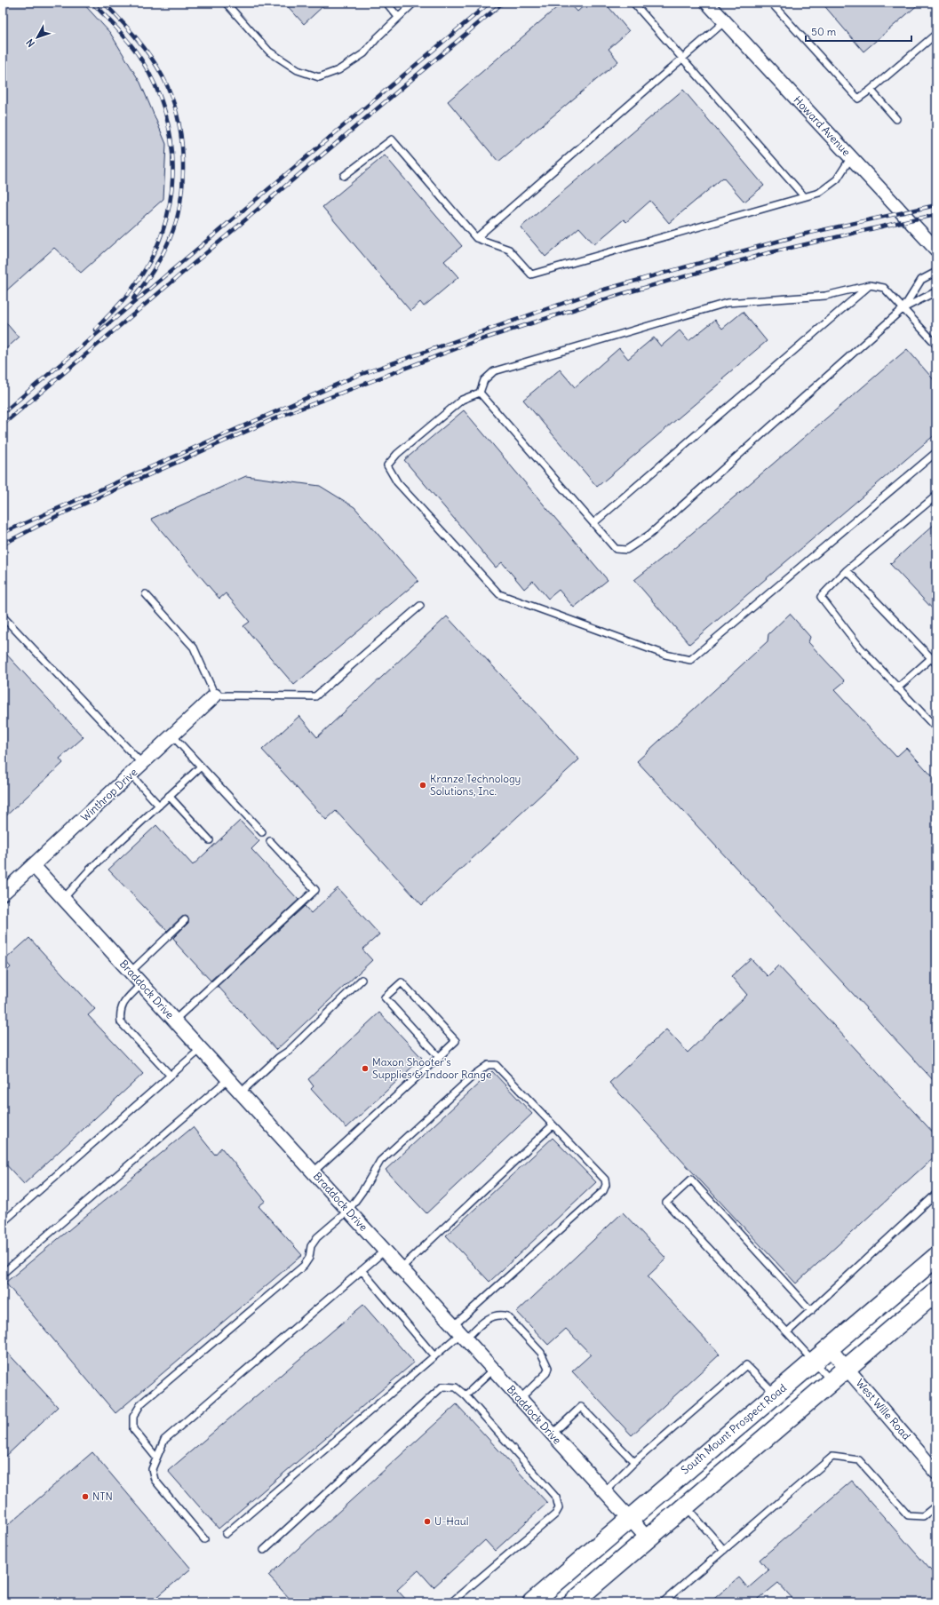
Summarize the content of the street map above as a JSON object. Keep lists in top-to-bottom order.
{
  "streets": {
    "main road": ["South Mount Prospect Road"],
    "street": [
      "Howard Avenue",
      "Winthrop Drive",
      "Braddock Drive",
      "West Wille Road"
    ]
  },
  "crossings": [
    ["Winthrop Drive", "Braddock Drive"],
    ["Braddock Drive", "South Mount Prospect Road"],
    ["West Wille Road", "South Mount Prospect Road"]
  ],
  "places": [
    "Kranze Technology Solutions, Inc.",
    "Maxon Shooter's Supplies & Indoor Range",
    "NTN",
    "U-Haul"
  ],
  "scale_bar": "50 m",
  "north": "bottom left"
}
